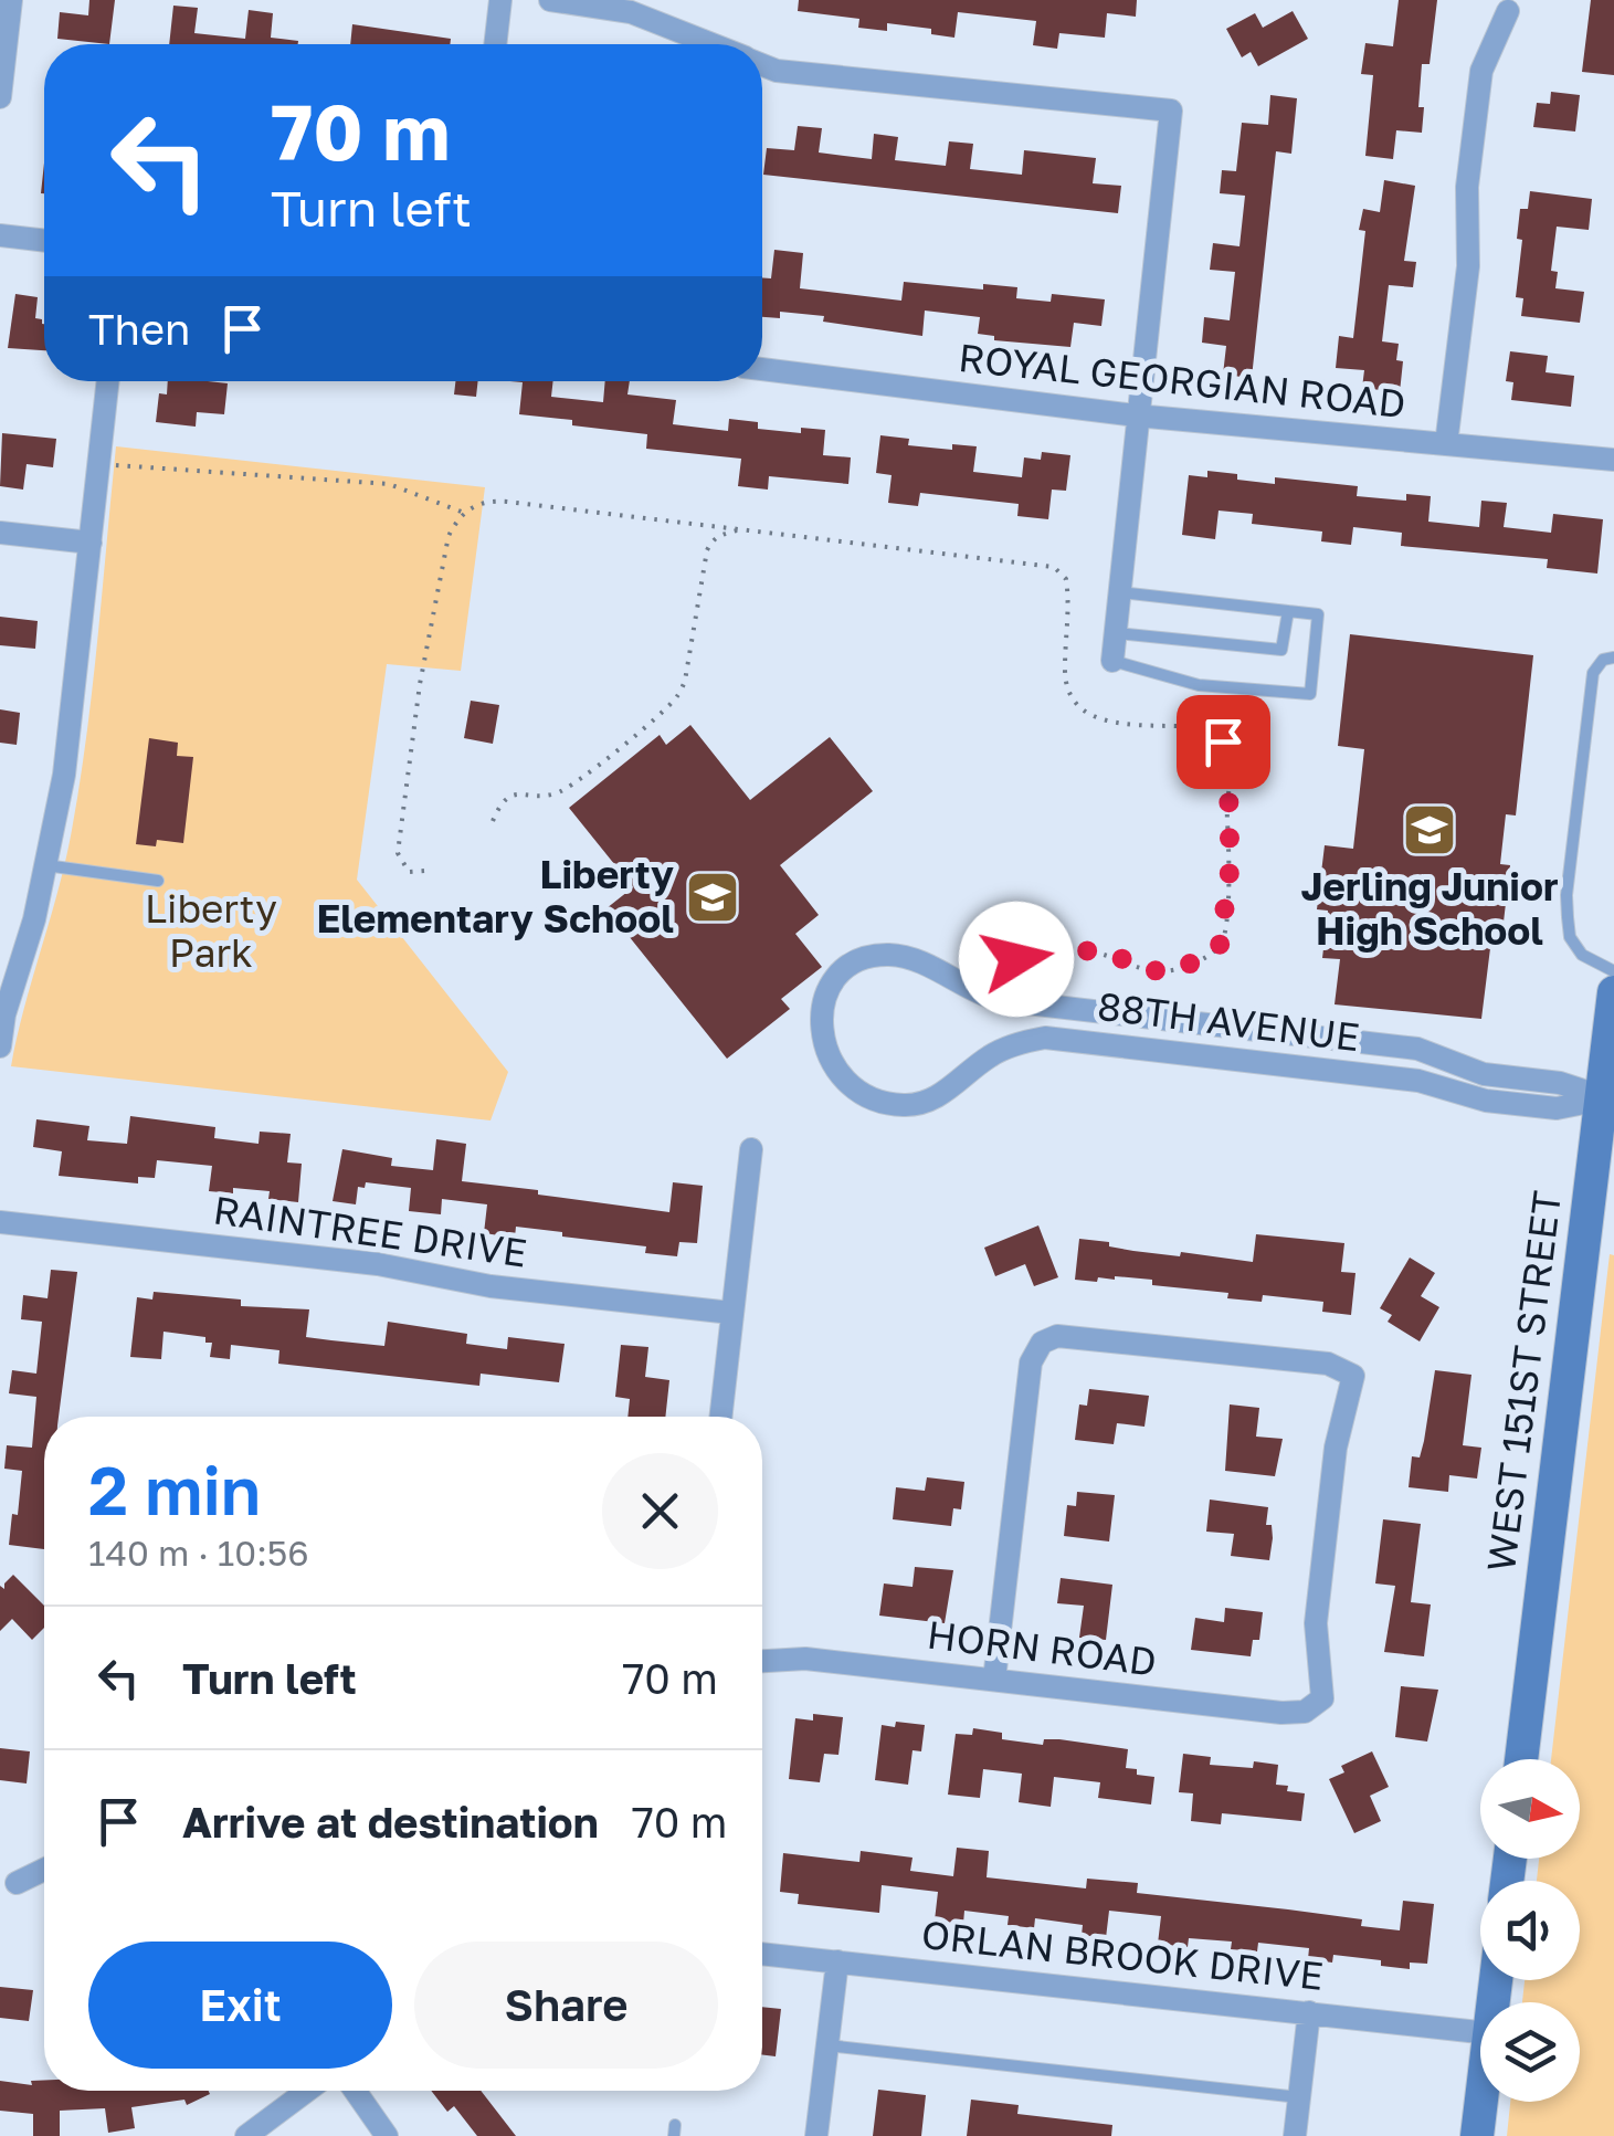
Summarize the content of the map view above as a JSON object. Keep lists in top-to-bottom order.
{
  "streets": {
    "street": [
      "ROYAL GEORGIAN ROAD",
      "88TH AVENUE",
      "RAINTREE DRIVE",
      "WEST 151ST STREET",
      "HORN ROAD",
      "ORLAN BROOK DRIVE"
    ]
  },
  "crossings": [
    ["88TH AVENUE", "WEST 151ST STREET"]
  ],
  "parks": ["Liberty Park"],
  "places": {
    "school or university": ["Jerling Junior High School", "Liberty Elementary School"]
  },
  "north": "right",
  "page": {
    "turn": ["70 m", "Turn left"],
    "then": "Then",
    "heading": ["2 min", "140 m · 10:56"],
    "list": [
      {
        "name": "Turn left",
        "value": "70 m"
      },
      {
        "name": "Arrive at destination",
        "value": "70 m"
      }
    ],
    "buttons": ["Exit", "Share"]
  }
}
